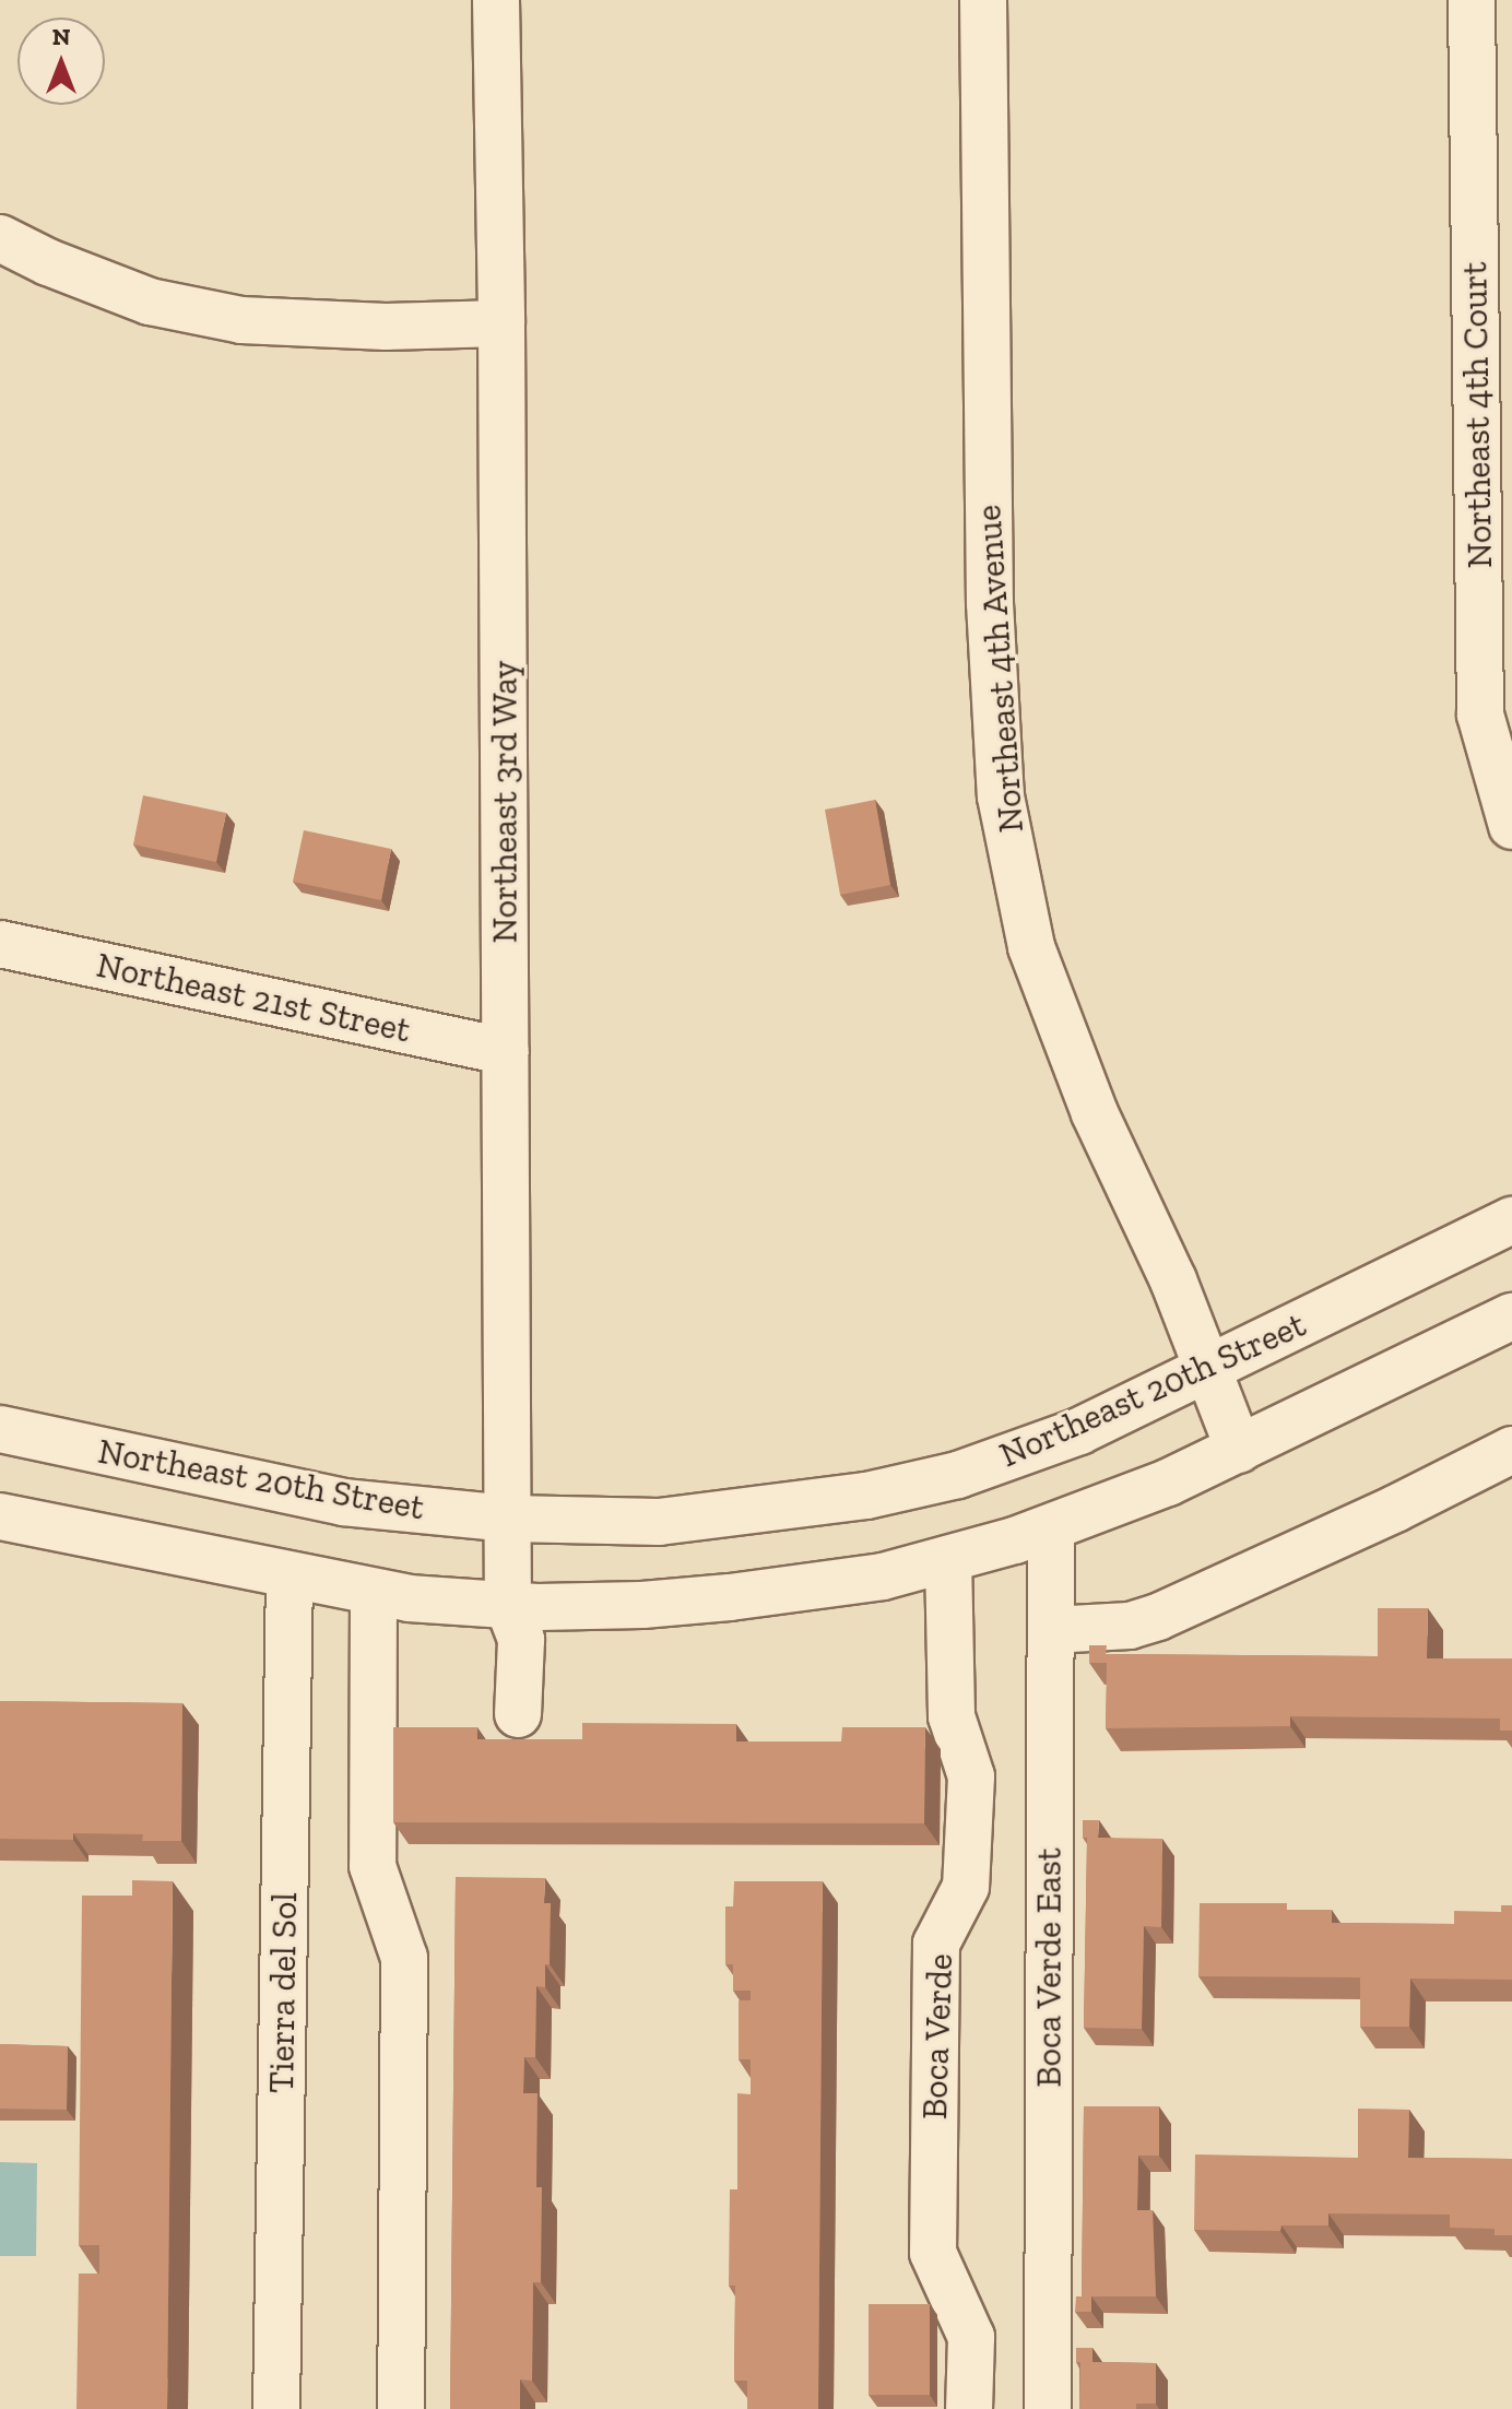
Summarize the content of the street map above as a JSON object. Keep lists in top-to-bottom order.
{
  "streets": {
    "street": [
      "Northeast 4th Court",
      "Northeast 4th Avenue",
      "Northeast 3rd Way",
      "Northeast 21st Street",
      "Northeast 20th Street",
      "Boca Verde East",
      "Tierra del Sol",
      "Boca Verde"
    ]
  },
  "crossings": [
    ["Northeast 4th Avenue", "Northeast 20th Street"],
    ["Northeast 3rd Way", "Northeast 21st Street"],
    ["Northeast 3rd Way", "Northeast 20th Street"]
  ],
  "north": "top"
}
